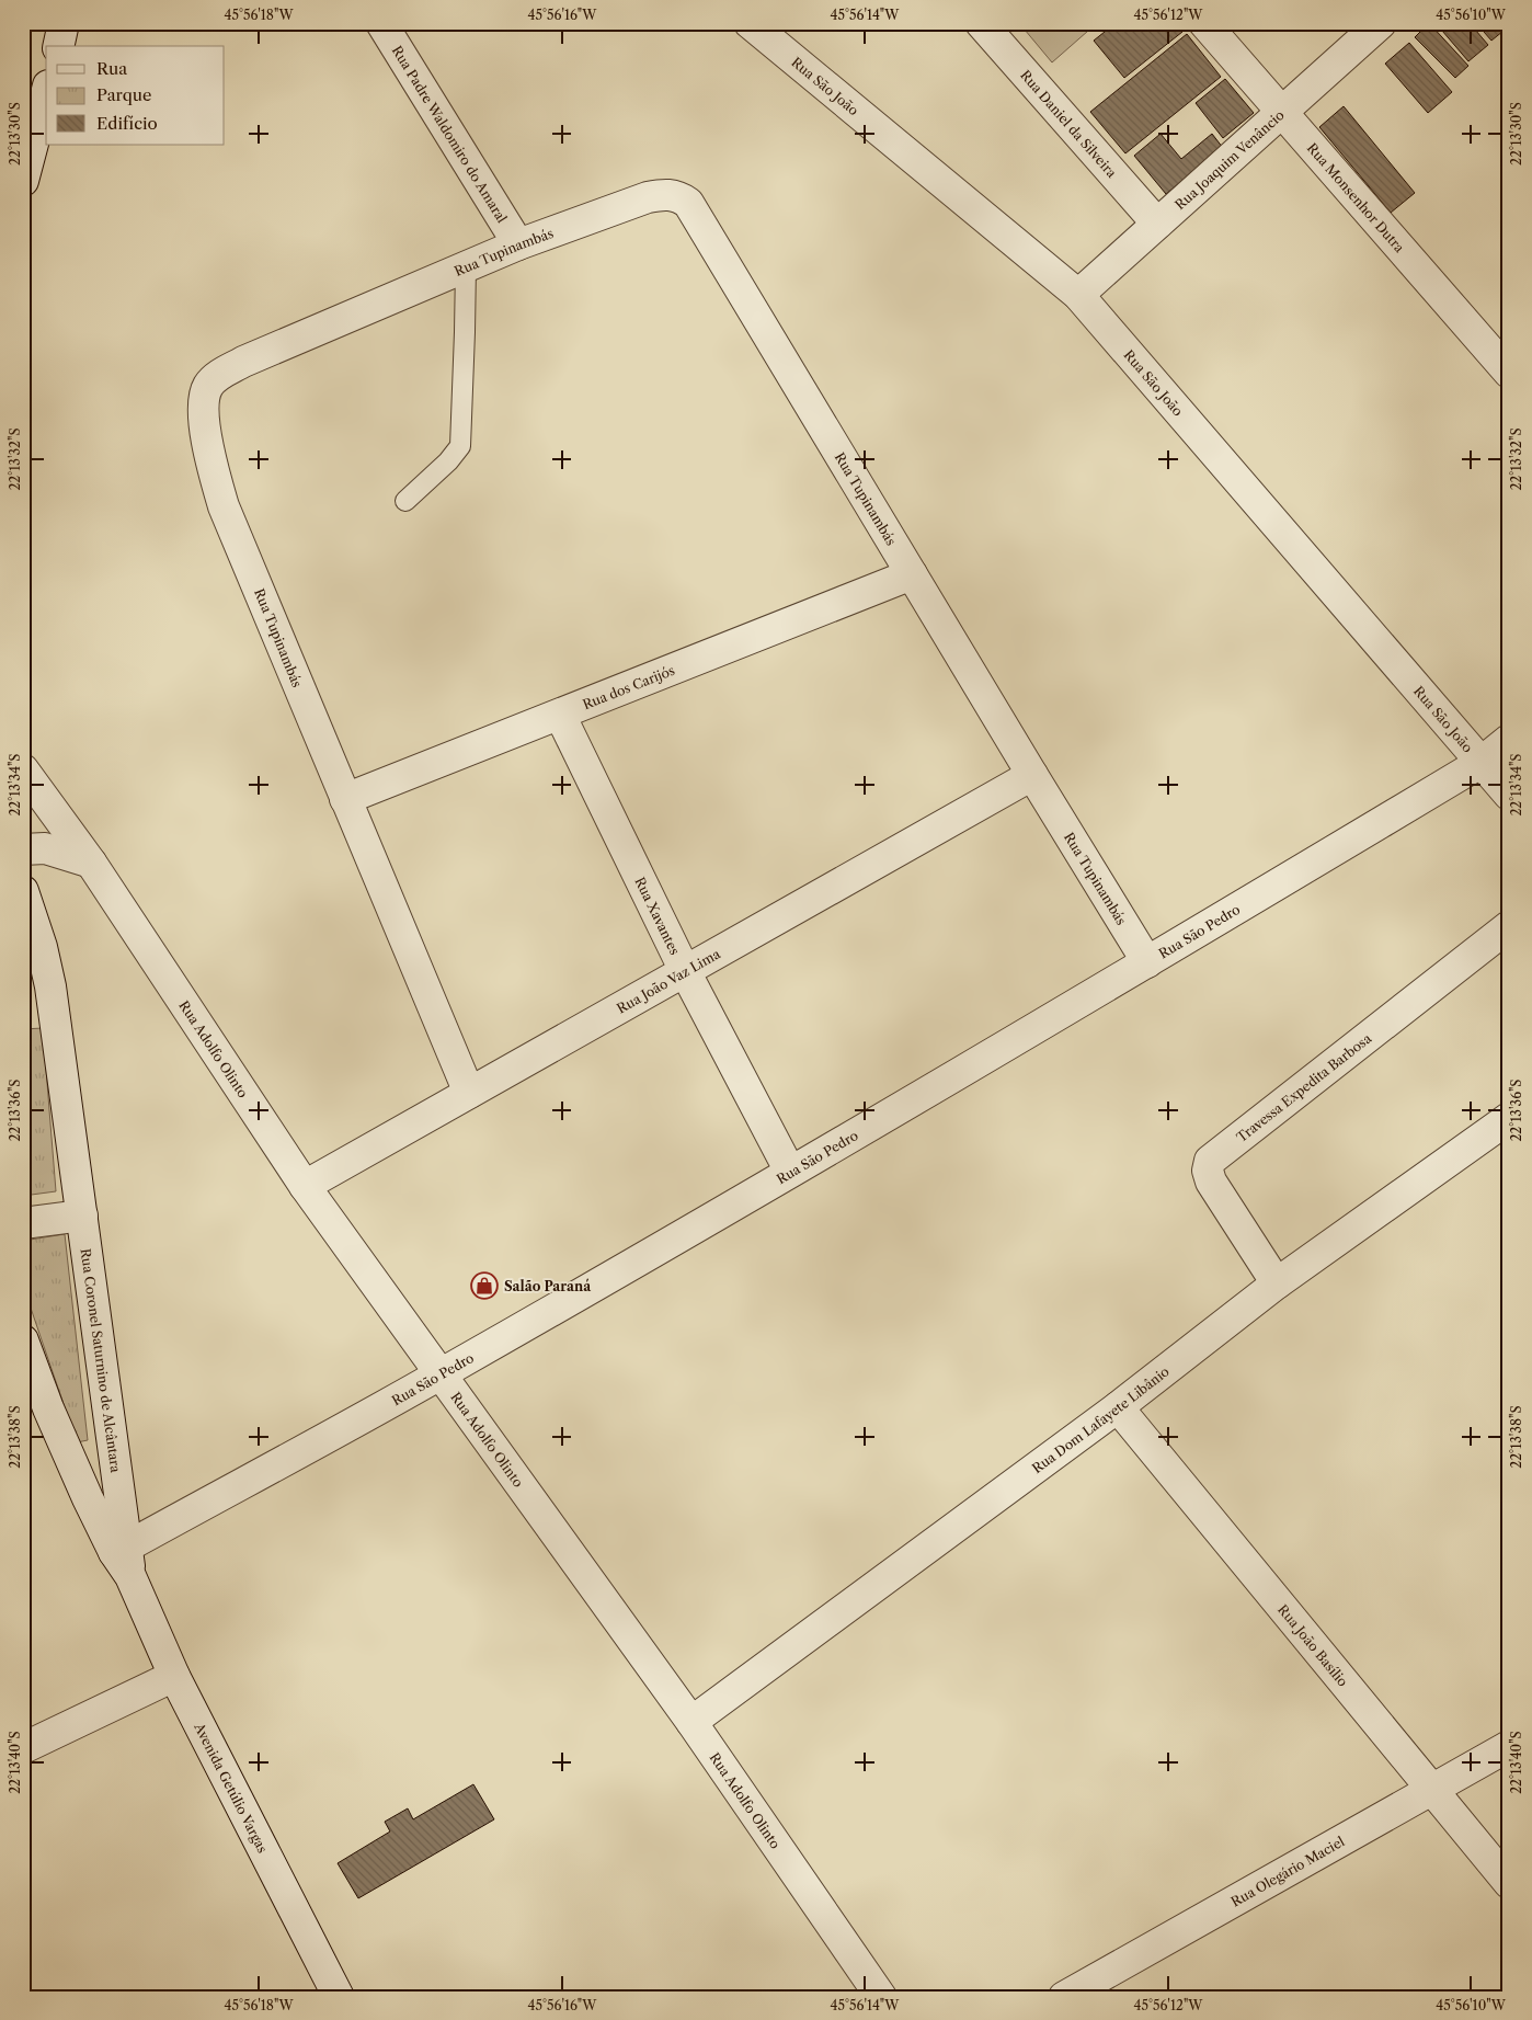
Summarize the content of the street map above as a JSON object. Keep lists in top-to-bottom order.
{
  "streets": {
    "street": [
      "Rua São João",
      "Rua Daniel da Silveira",
      "Rua Padre Waldomiro do Amaral",
      "Rua Joaquim Venâncio",
      "Rua Monsenhor Dutra",
      "Rua Tupinambás",
      "Rua dos Carijós",
      "Rua Xavantes",
      "Rua São Pedro",
      "Rua João Vaz Lima",
      "Rua Adolfo Olinto",
      "Travessa Expedita Barbosa",
      "Rua Coronel Saturnino de Alcântara",
      "Rua Dom Lafayete Libânio",
      "Rua João Basílio",
      "Avenida Getúlio Vargas",
      "Rua Olegário Maciel"
    ]
  },
  "crossings": [
    ["Rua São João", "Rua Joaquim Venâncio"],
    ["Rua São João", "Rua São Pedro"],
    ["Rua Daniel da Silveira", "Rua Joaquim Venâncio"],
    ["Rua Padre Waldomiro do Amaral", "Rua Tupinambás"],
    ["Rua Joaquim Venâncio", "Rua Monsenhor Dutra"],
    ["Rua Tupinambás", "Rua dos Carijós"],
    ["Rua Tupinambás", "Rua São Pedro"],
    ["Rua Tupinambás", "Rua João Vaz Lima"],
    ["Rua dos Carijós", "Rua Xavantes"],
    ["Rua Xavantes", "Rua São Pedro"],
    ["Rua Xavantes", "Rua João Vaz Lima"],
    ["Rua São Pedro", "Rua Adolfo Olinto"],
    ["Rua São Pedro", "Rua Coronel Saturnino de Alcântara"],
    ["Rua São Pedro", "Avenida Getúlio Vargas"],
    ["Rua João Vaz Lima", "Rua Adolfo Olinto"],
    ["Rua Adolfo Olinto", "Rua Dom Lafayete Libânio"],
    ["Travessa Expedita Barbosa", "Rua Dom Lafayete Libânio"],
    ["Rua Coronel Saturnino de Alcântara", "Avenida Getúlio Vargas"],
    ["Rua Dom Lafayete Libânio", "Rua João Basílio"],
    ["Rua João Basílio", "Rua Olegário Maciel"]
  ],
  "places": {
    "shop": ["Salão Paraná"]
  },
  "legend": ["Rua", "Parque", "Edifício"],
  "coordinates": [
    "45°56'18\"W",
    "45°56'16\"W",
    "45°56'14\"W",
    "45°56'12\"W",
    "45°56'10\"W",
    "22°13'30\"S",
    "22°13'32\"S",
    "22°13'34\"S",
    "22°13'36\"S",
    "22°13'38\"S",
    "22°13'40\"S"
  ]
}
